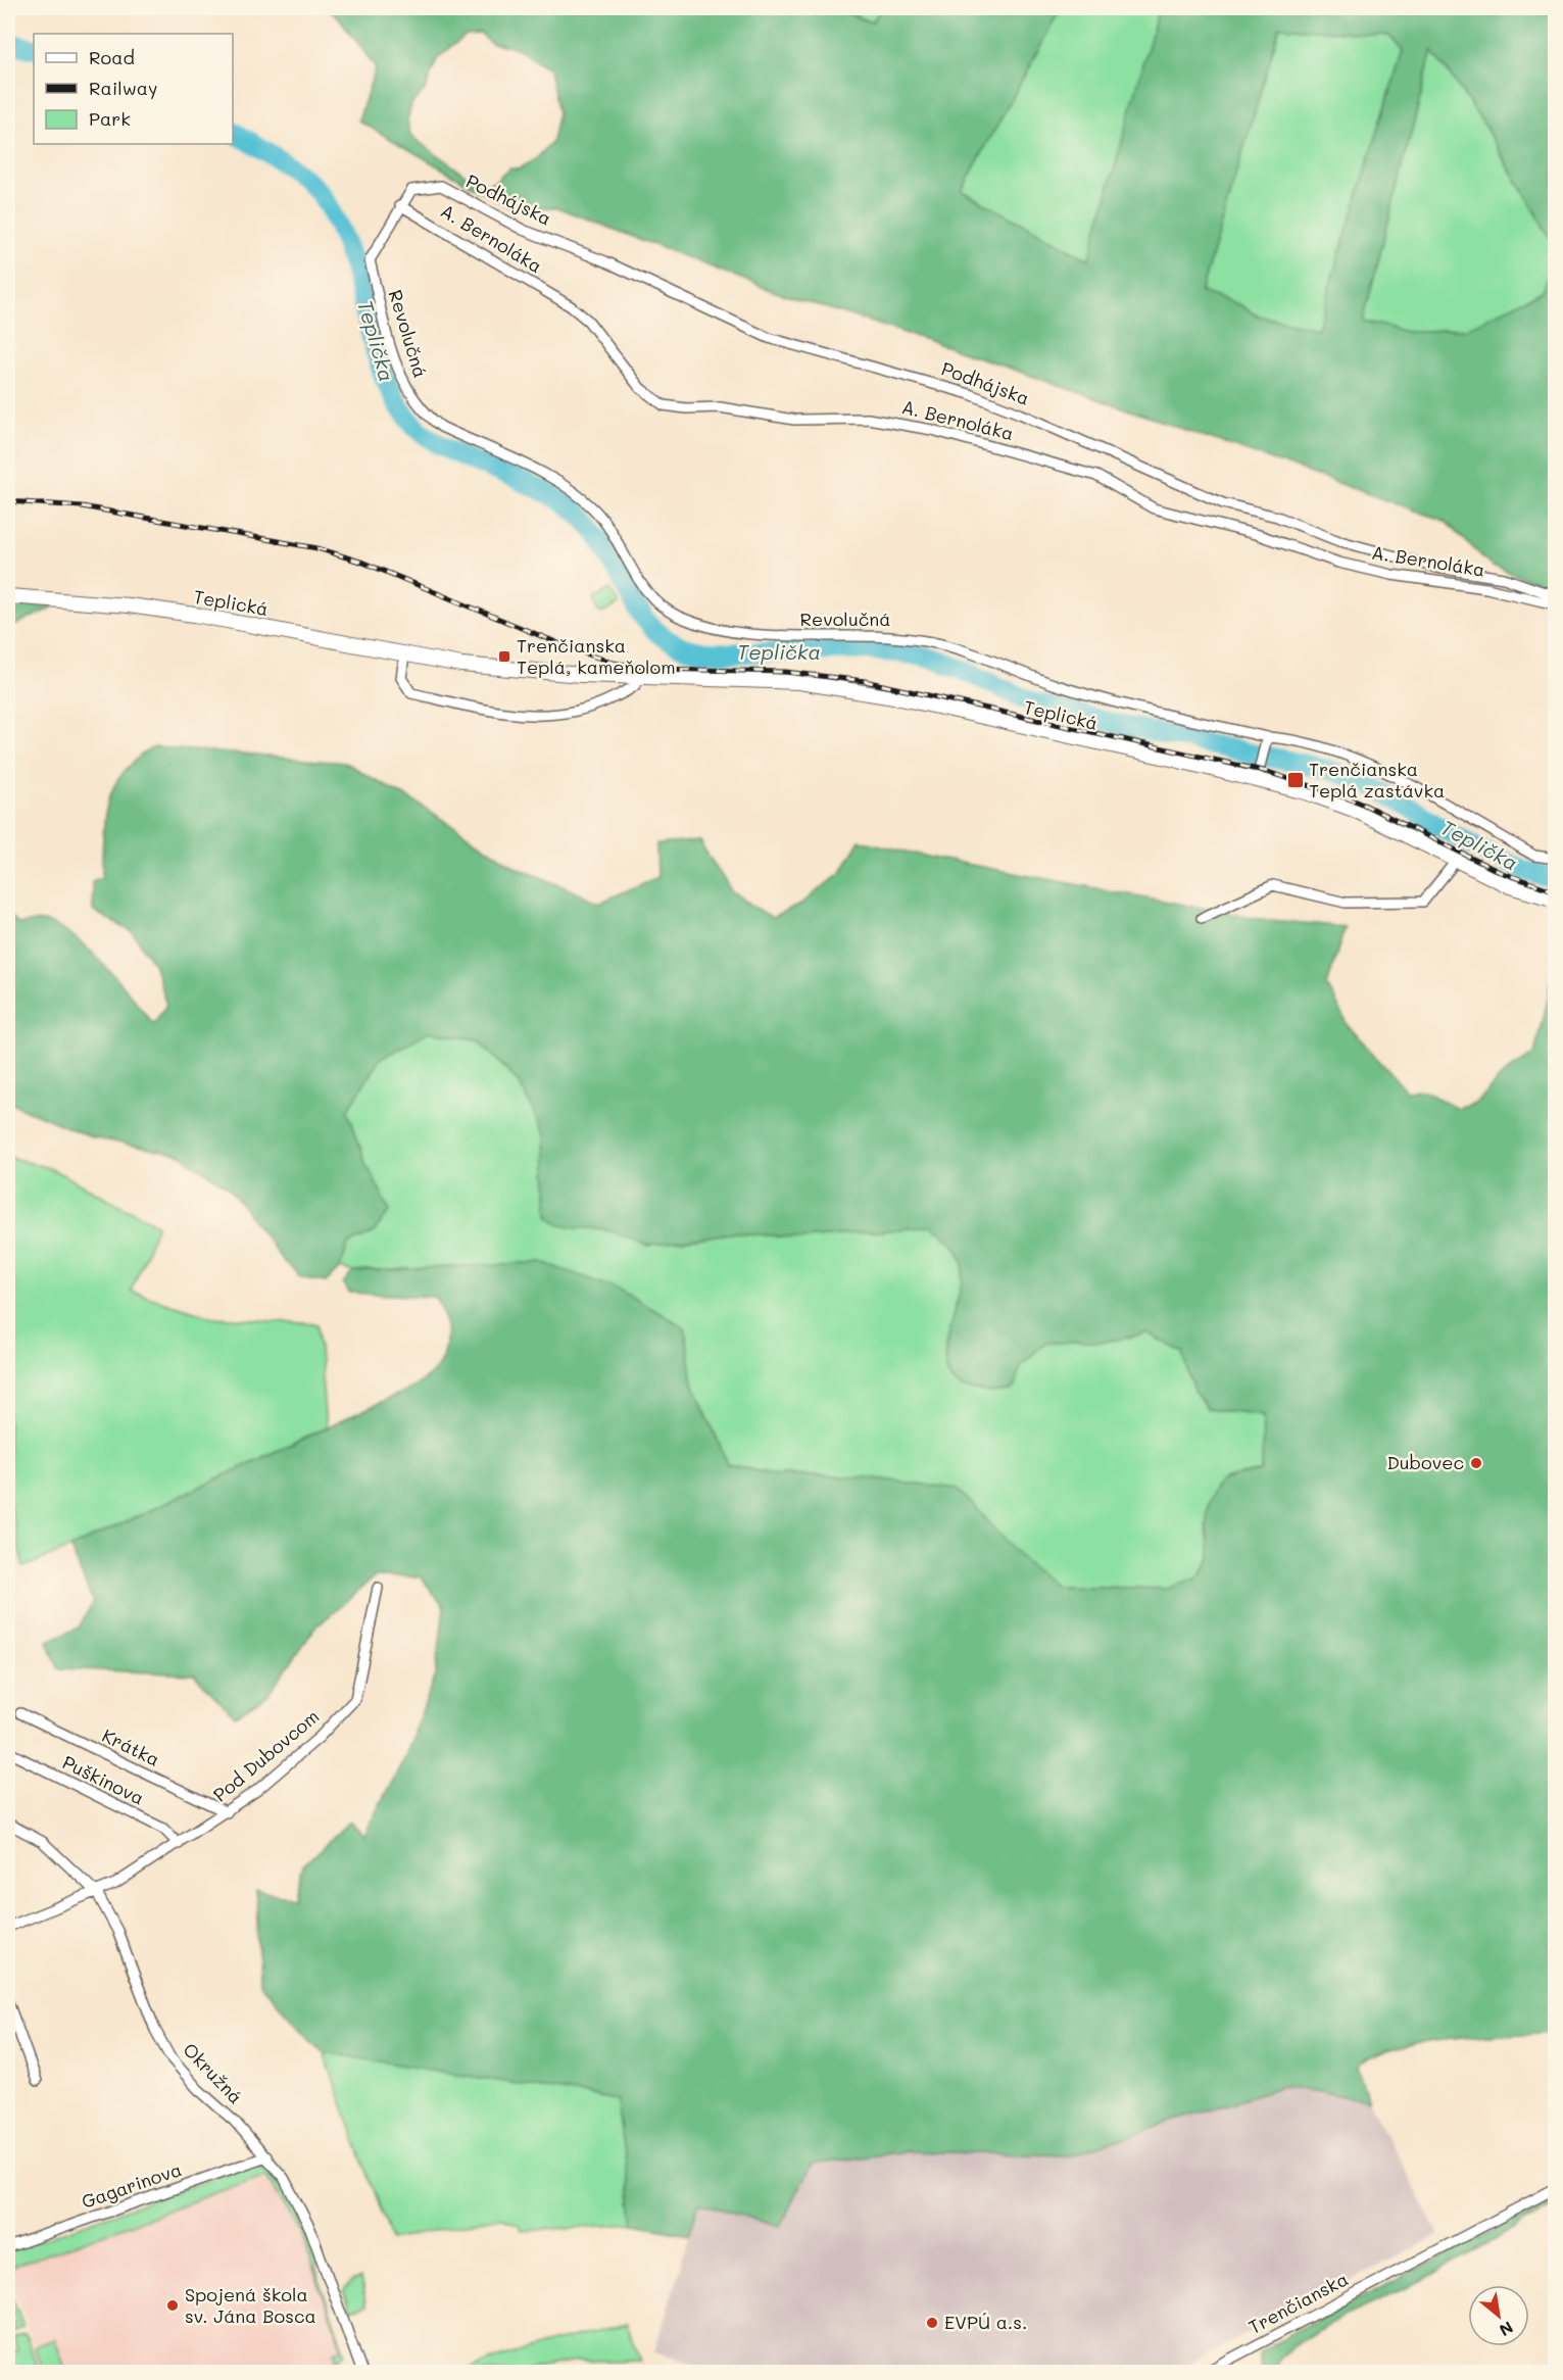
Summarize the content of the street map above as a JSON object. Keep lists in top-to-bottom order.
{
  "streets": {
    "main road": ["Teplická"],
    "street": [
      "Podhájska",
      "A. Bernoláka",
      "Revolučná",
      "Krátka",
      "Pod Dubovcom",
      "Puškinova",
      "Okružná",
      "Gagarinova",
      "Trenčianska"
    ]
  },
  "crossings": [
    ["Podhájska", "Revolučná"],
    ["A. Bernoláka", "Revolučná"],
    ["Krátka", "Pod Dubovcom"],
    ["Pod Dubovcom", "Puškinova"],
    ["Pod Dubovcom", "Okružná"],
    ["Okružná", "Gagarinova"]
  ],
  "water": ["Teplička"],
  "places": {
    "transit": ["Trenčianska Teplá, kameňolom", "Trenčianska Teplá zastávka"],
    "other": ["Dubovec", "Spojená škola sv. Jána Bosca", "EVPÚ a.s."]
  },
  "legend": ["Road", "Railway", "Park"],
  "north": "bottom right"
}
